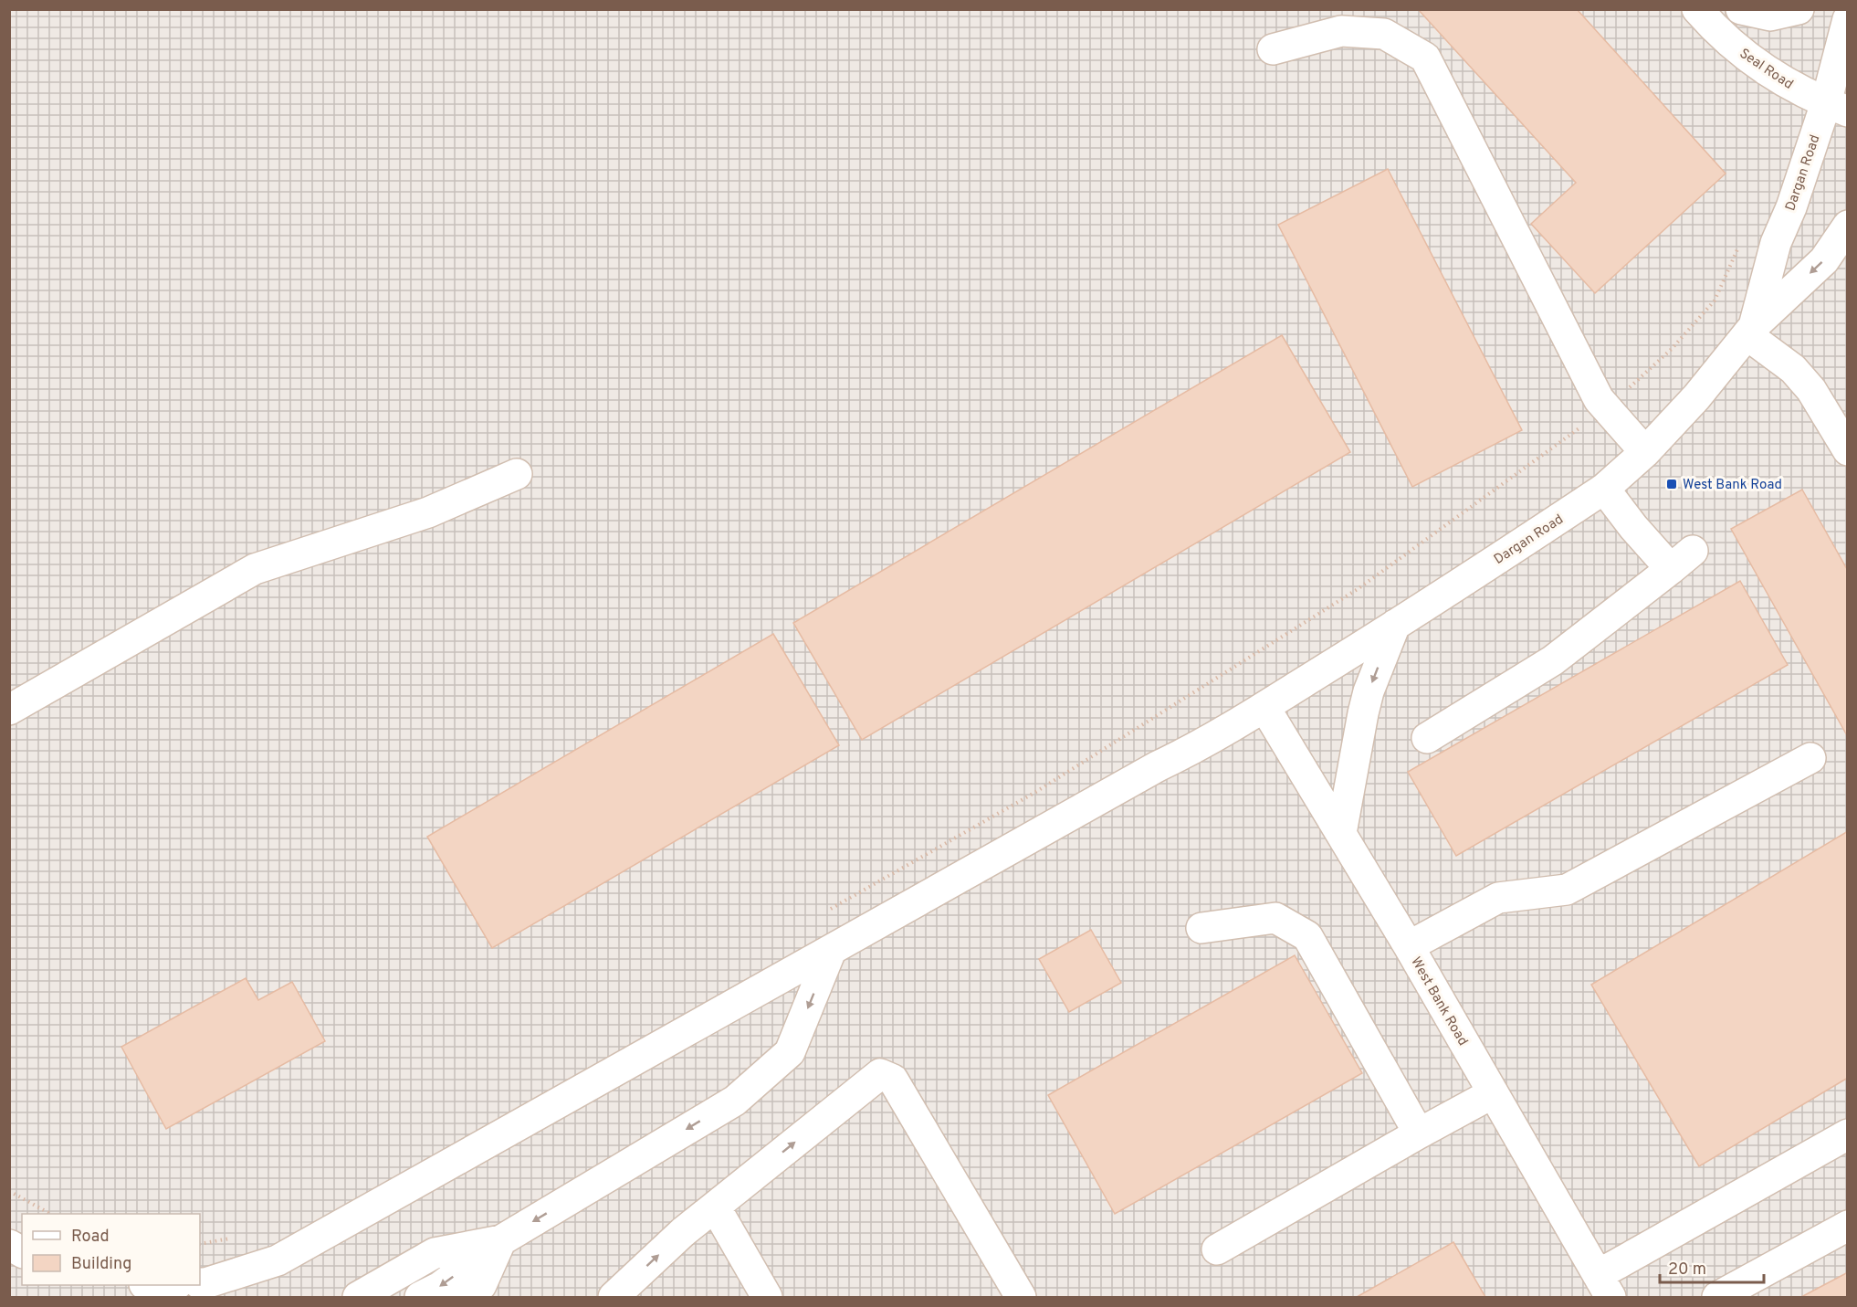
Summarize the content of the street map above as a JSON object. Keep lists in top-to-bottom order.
{
  "streets": {
    "street": ["Seal Road", "Dargan Road", "West Bank Road"]
  },
  "crossings": [
    ["Seal Road", "Dargan Road"],
    ["Dargan Road", "West Bank Road"]
  ],
  "places": {
    "transit": ["West Bank Road"]
  },
  "legend": ["Road", "Building"],
  "scale_bar": "20 m"
}
